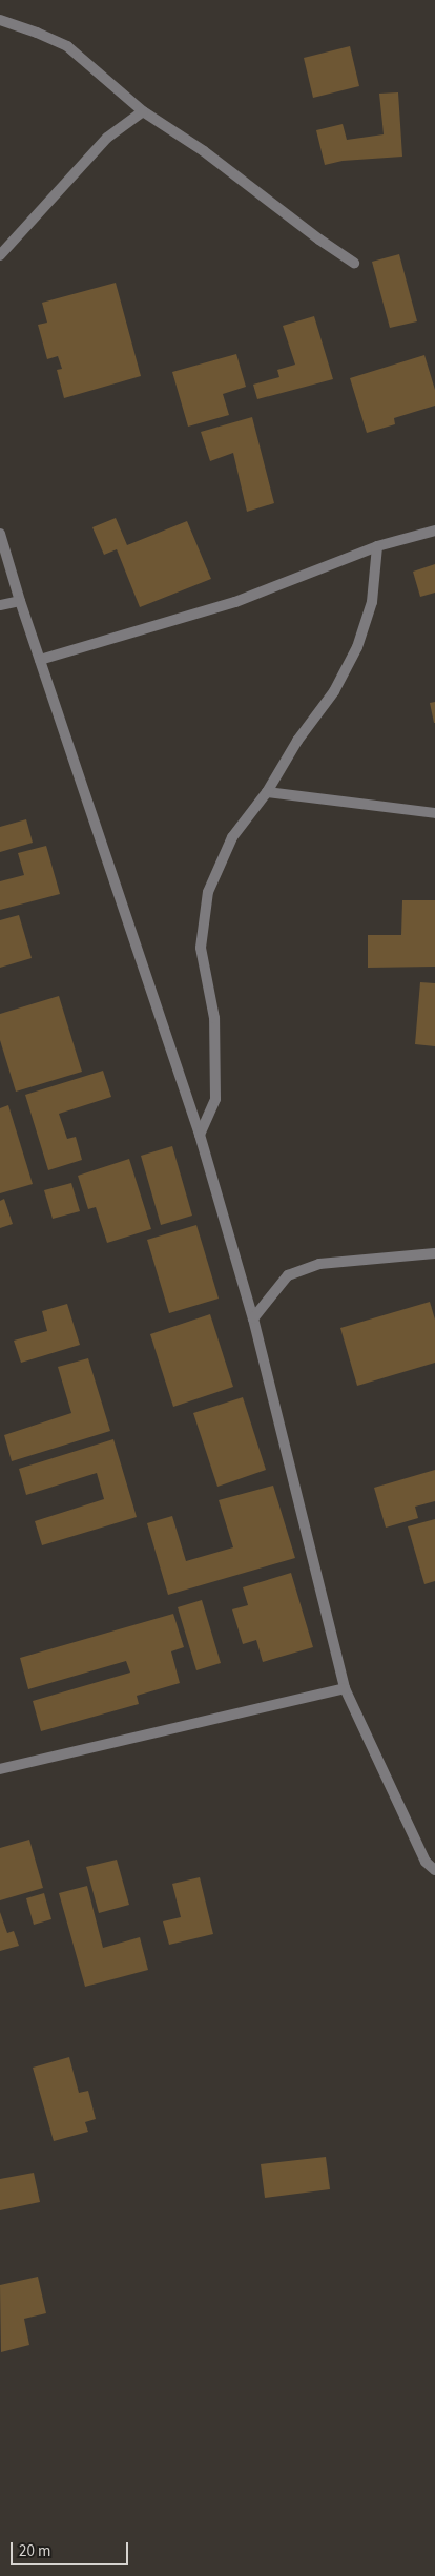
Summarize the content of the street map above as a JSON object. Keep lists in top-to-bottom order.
{
  "scale_bar": "20 m"
}
